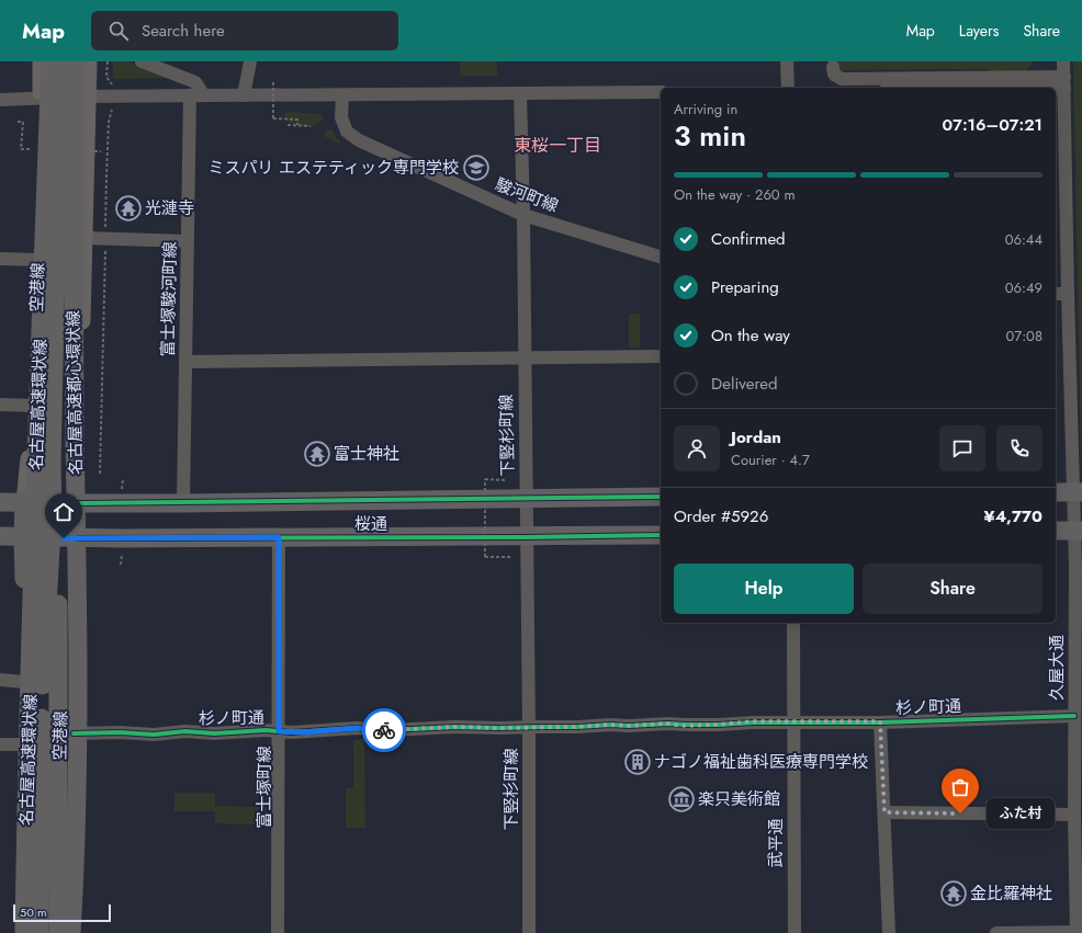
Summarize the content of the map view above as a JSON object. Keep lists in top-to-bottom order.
{
  "streets": {
    "highway": [
      "空港線",
      "名古屋高速都心環状線",
      "名古屋高速環状線",
      "桜通"
    ],
    "street": [
      "駿河町線",
      "富士塚駿河町線",
      "下竪杉町線",
      "久屋大通",
      "杉ノ町通",
      "富士塚町線",
      "武平通"
    ]
  },
  "crossings": [
    ["駿河町線", "下竪杉町線"],
    ["空港線", "名古屋高速都心環状線"],
    ["空港線", "桜通"],
    ["空港線", "杉ノ町通"],
    ["富士塚駿河町線", "桜通"],
    ["下竪杉町線", "桜通"],
    ["下竪杉町線", "杉ノ町通"],
    ["桜通", "富士塚町線"],
    ["久屋大通", "杉ノ町通"],
    ["杉ノ町通", "富士塚町線"],
    ["杉ノ町通", "武平通"]
  ],
  "districts": ["東桜一丁目"],
  "places": {
    "school or university": ["ミスパリ エステティック専門学校"],
    "temple": ["光漣寺", "富士神社", "金比羅神社"],
    "building": ["ナゴノ福祉歯科医療専門学校"],
    "museum": ["楽只美術館"],
    "other": ["ふた村"]
  },
  "scale_bar": "50 m",
  "page": {
    "header": "Map",
    "search": "Search here",
    "nav": ["Map", "Layers", "Share"],
    "heading": ["3 min", "Arriving in", "07:16–07:21"],
    "panel": [
      "Jordan",
      "Courier · 4.7",
      "Order #5926",
      "¥4,770"
    ],
    "bar": "On the way · 260 m",
    "list": [
      ["Confirmed", "06:44"],
      ["Preparing", "06:49"],
      ["On the way", "07:08"],
      "Delivered"
    ],
    "buttons": ["Help", "Share"],
    "bubble": "ふた村",
    "scale": "50 m"
  }
}
